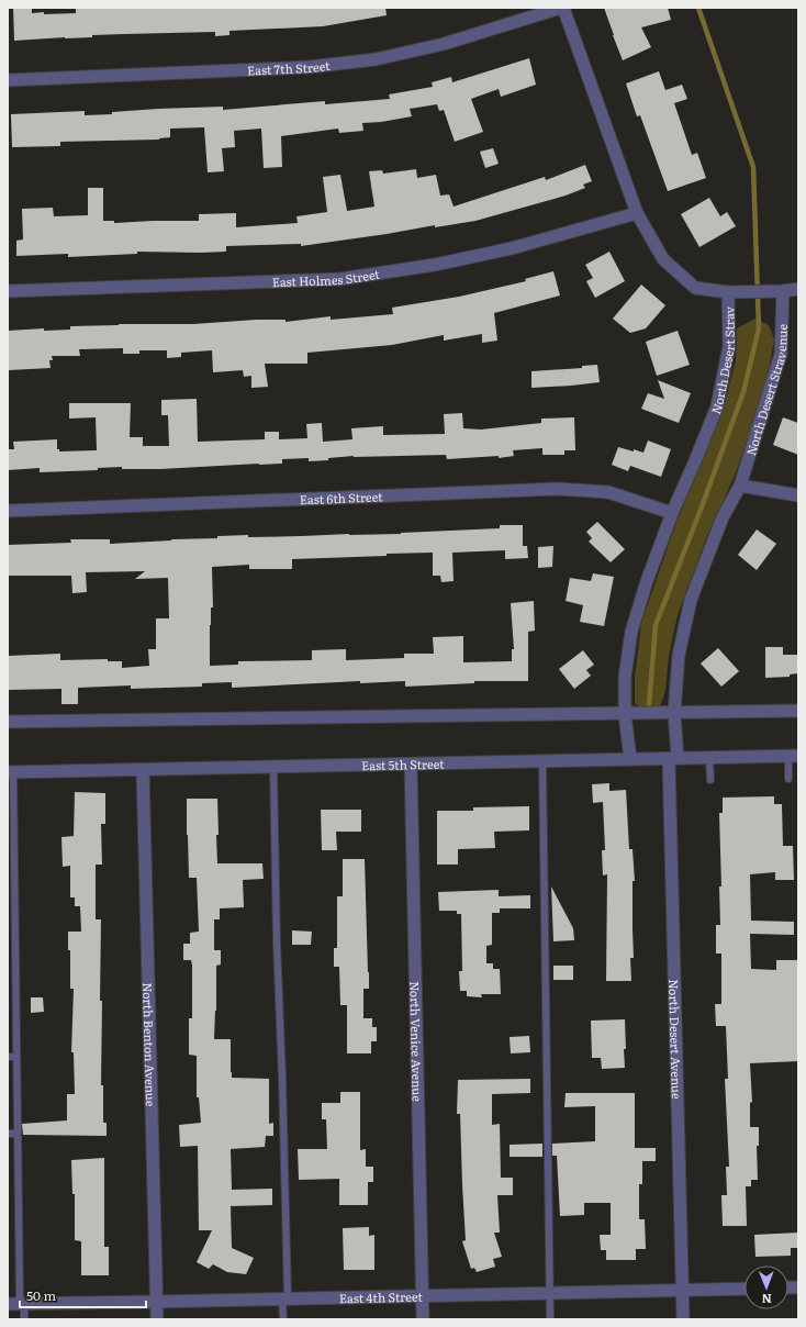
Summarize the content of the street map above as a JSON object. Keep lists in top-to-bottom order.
{
  "streets": {
    "street": [
      "East 7th Street",
      "East Holmes Street",
      "North Desert Strav",
      "North Desert Stravenue",
      "East 6th Street",
      "East 5th Street",
      "North Desert Avenue",
      "North Venice Avenue",
      "North Benton Avenue",
      "East 4th Street"
    ]
  },
  "crossings": [
    ["East 7th Street", "North Desert Strav"],
    ["East Holmes Street", "North Desert Strav"],
    ["North Desert Strav", "East 6th Street"],
    ["North Desert Strav", "East 5th Street"],
    ["East 5th Street", "North Desert Avenue"],
    ["East 5th Street", "North Venice Avenue"],
    ["East 5th Street", "North Benton Avenue"],
    ["North Desert Avenue", "East 4th Street"],
    ["North Venice Avenue", "East 4th Street"],
    ["North Benton Avenue", "East 4th Street"]
  ],
  "scale_bar": "50 m",
  "north": "bottom"
}
